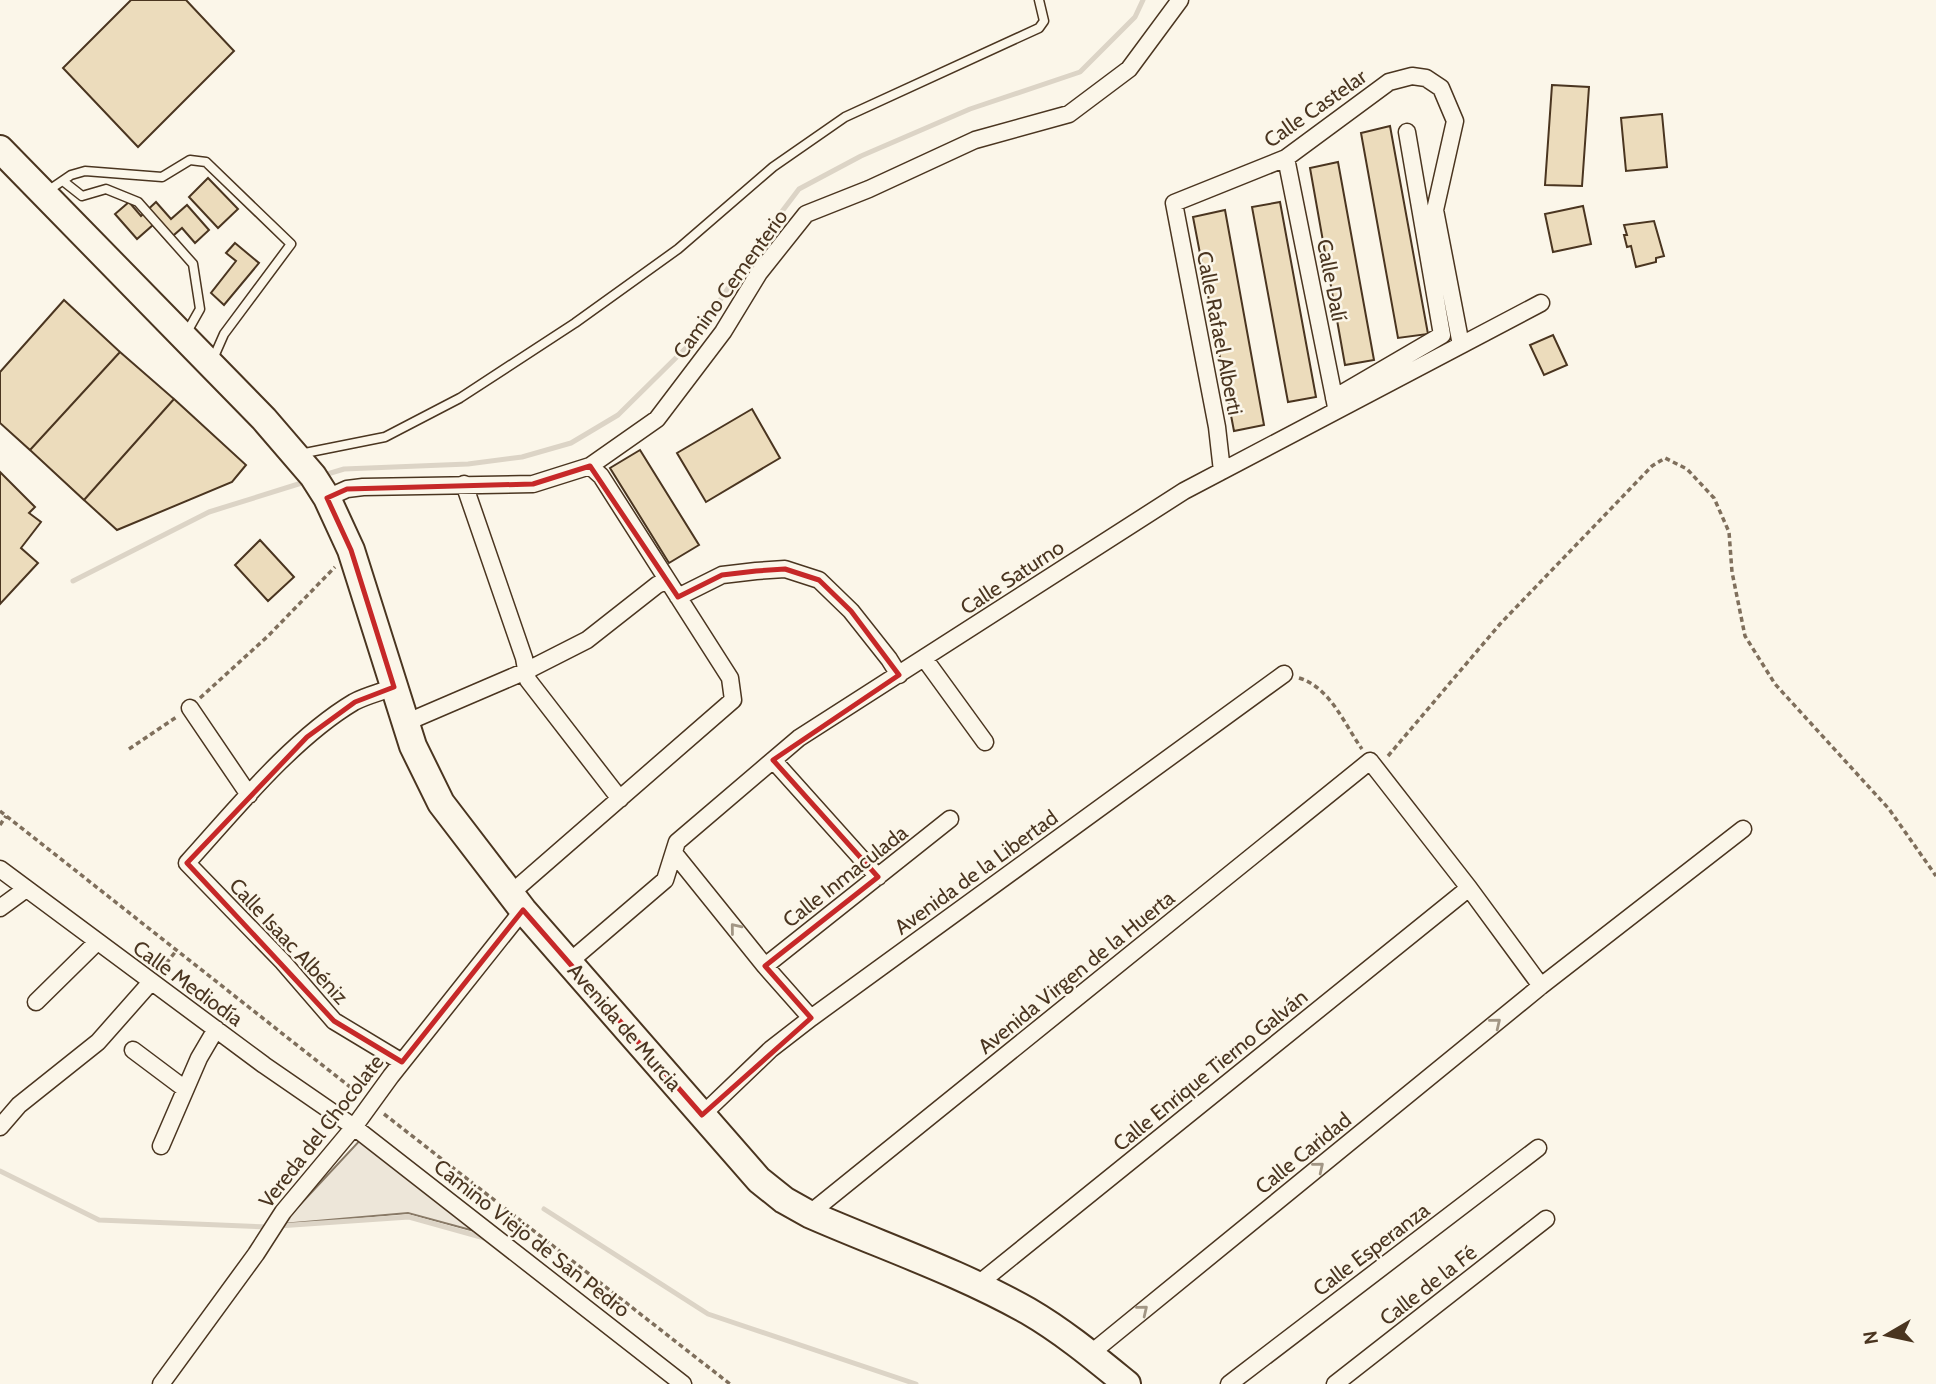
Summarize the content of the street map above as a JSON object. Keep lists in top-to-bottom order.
{
  "streets": {
    "main road": ["Avenida de Murcia"],
    "street": [
      "Calle Castelar",
      "Calle Dalí",
      "Camino Cementerio",
      "Calle Rafael Alberti",
      "Calle Saturno",
      "Avenida de la Libertad",
      "Calle Inmaculada",
      "Calle Isaac Albéniz",
      "Avenida Virgen de la Huerta",
      "Calle Mediodía",
      "Calle Enrique Tierno Galván",
      "Vereda del Chocolate",
      "Calle Caridad",
      "Camino Viejo de San Pedro",
      "Calle Esperanza",
      "Calle de la Fé"
    ]
  },
  "crossings": [
    ["Calle Castelar", "Calle Dalí"],
    ["Calle Castelar", "Calle Rafael Alberti"],
    ["Calle Castelar", "Calle Saturno"],
    ["Calle Dalí", "Calle Saturno"],
    ["Camino Cementerio", "Avenida de Murcia"],
    ["Calle Rafael Alberti", "Calle Saturno"],
    ["Calle Saturno", "Avenida de Murcia"],
    ["Avenida de la Libertad", "Avenida de Murcia"],
    ["Calle Isaac Albéniz", "Vereda del Chocolate"],
    ["Avenida Virgen de la Huerta", "Avenida de Murcia"],
    ["Calle Mediodía", "Vereda del Chocolate"],
    ["Calle Mediodía", "Camino Viejo de San Pedro"],
    ["Avenida de Murcia", "Calle Enrique Tierno Galván"],
    ["Avenida de Murcia", "Vereda del Chocolate"],
    ["Avenida de Murcia", "Calle Caridad"],
    ["Vereda del Chocolate", "Camino Viejo de San Pedro"]
  ],
  "one_way": ["Calle Caridad"],
  "north": "left"
}
